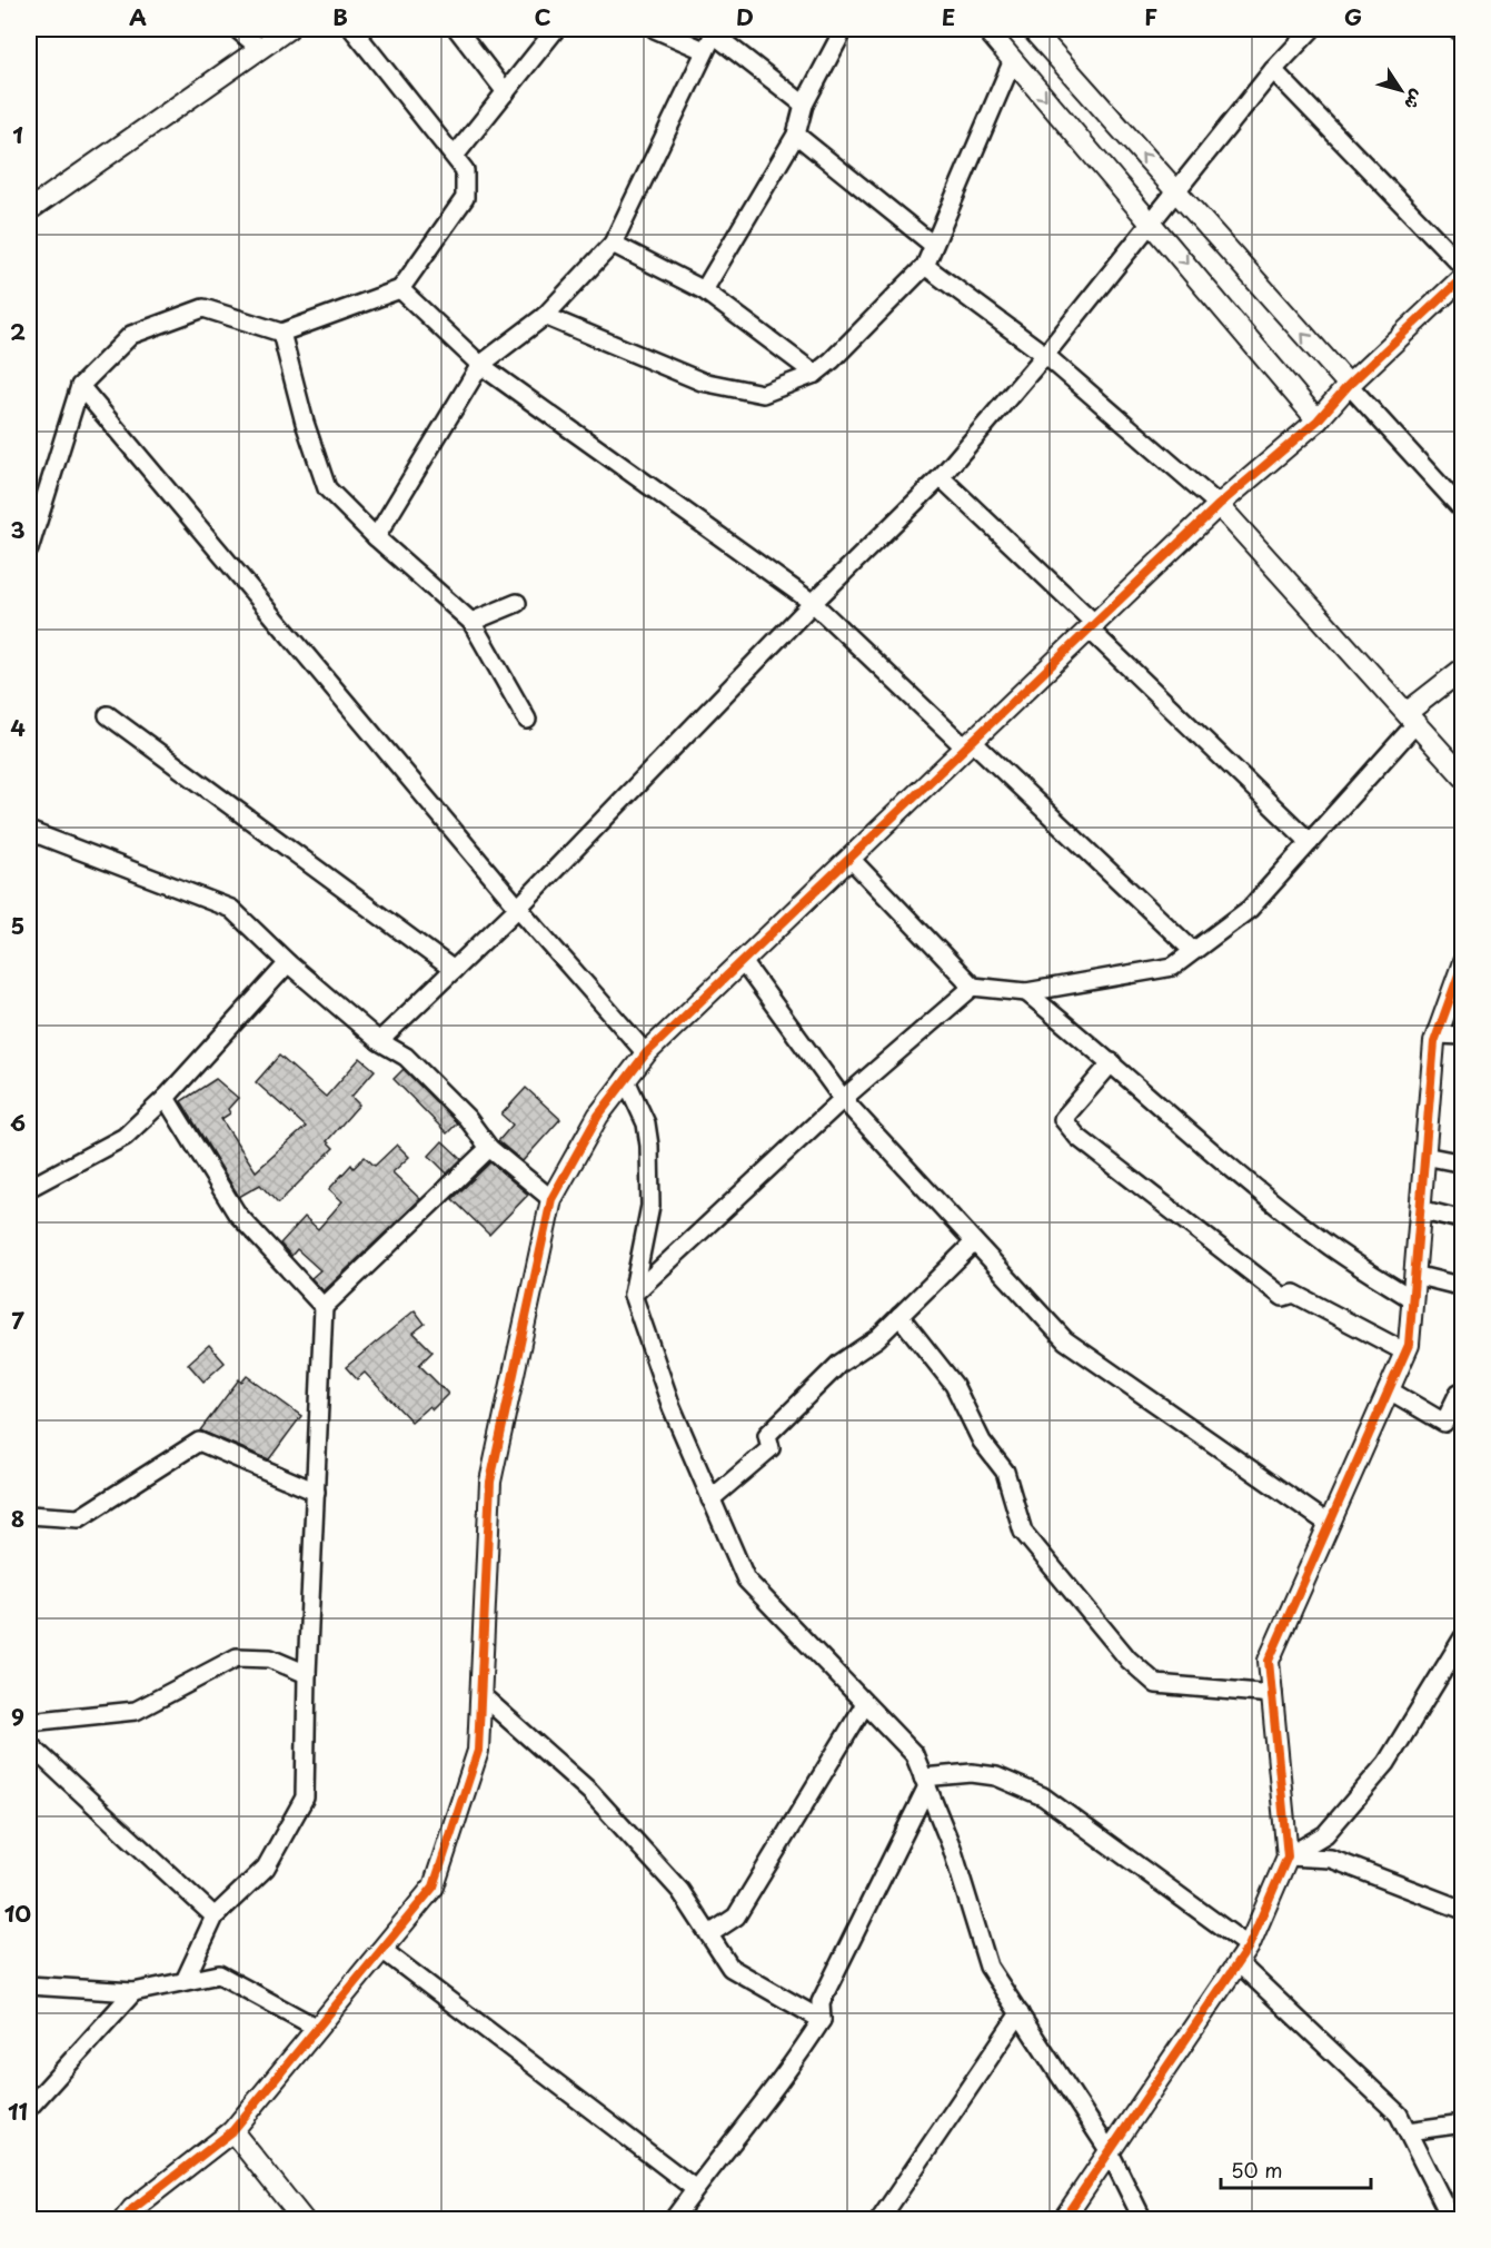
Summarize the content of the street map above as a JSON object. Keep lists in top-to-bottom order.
{
  "scale_bar": "50 m",
  "north": "bottom right",
  "grid": {
    "columns": [
      "A",
      "B",
      "C",
      "D",
      "E",
      "F",
      "G"
    ],
    "rows": [
      "1",
      "2",
      "3",
      "4",
      "5",
      "6",
      "7",
      "8",
      "9",
      "10",
      "11"
    ]
  }
}
